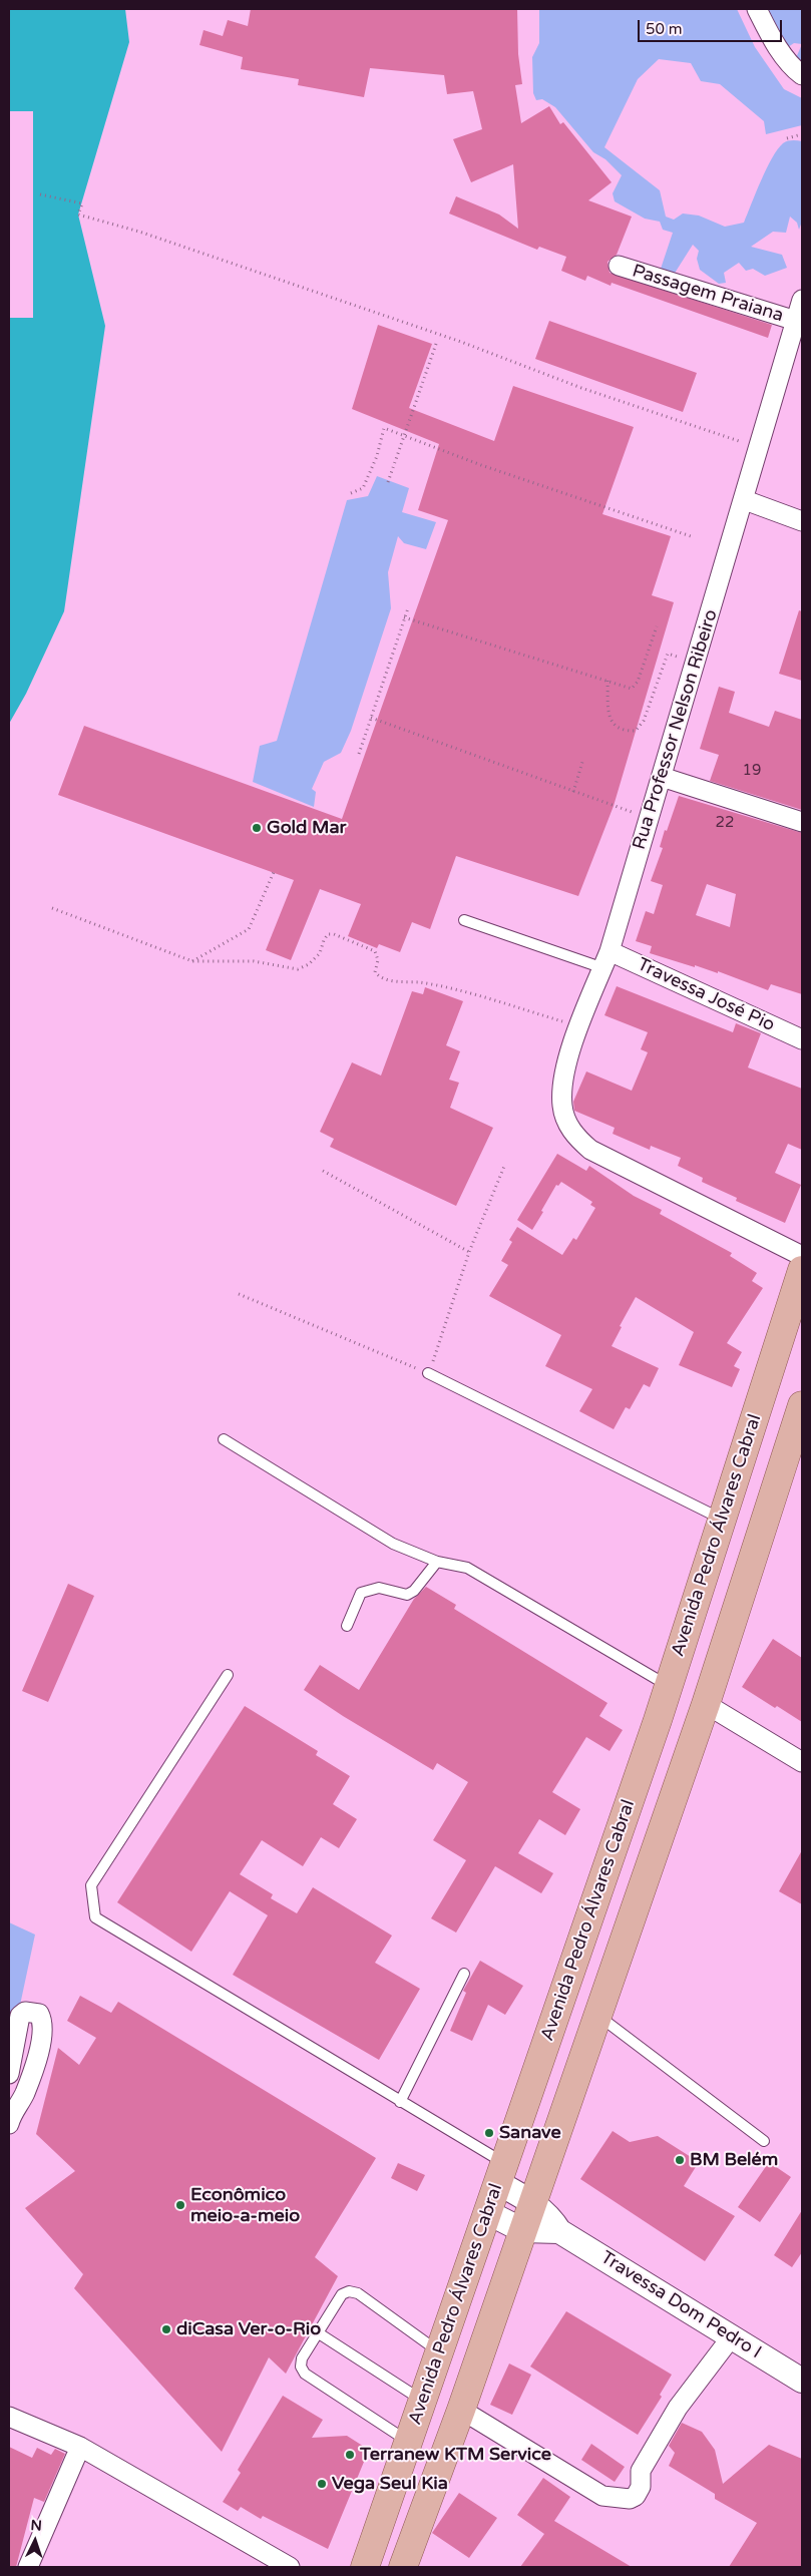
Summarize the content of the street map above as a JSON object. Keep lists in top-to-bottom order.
{
  "streets": {
    "main road": ["Avenida Pedro Álvares Cabral"],
    "street": [
      "Passagem Praiana",
      "Rua Professor Nelson Ribeiro",
      "Travessa José Pio",
      "Travessa Dom Pedro I"
    ]
  },
  "crossings": [
    ["Passagem Praiana", "Rua Professor Nelson Ribeiro"],
    ["Rua Professor Nelson Ribeiro", "Travessa José Pio"],
    ["Avenida Pedro Álvares Cabral", "Travessa Dom Pedro I"]
  ],
  "places": [
    "Gold Mar",
    "Sanave",
    "BM Belém",
    "Econômico meio-a-meio",
    "diCasa Ver-o-Rio",
    "Terranew KTM Service",
    "Vega Seul Kia"
  ],
  "house_numbers": ["19", "22"],
  "scale_bar": "50 m",
  "north": "top"
}
